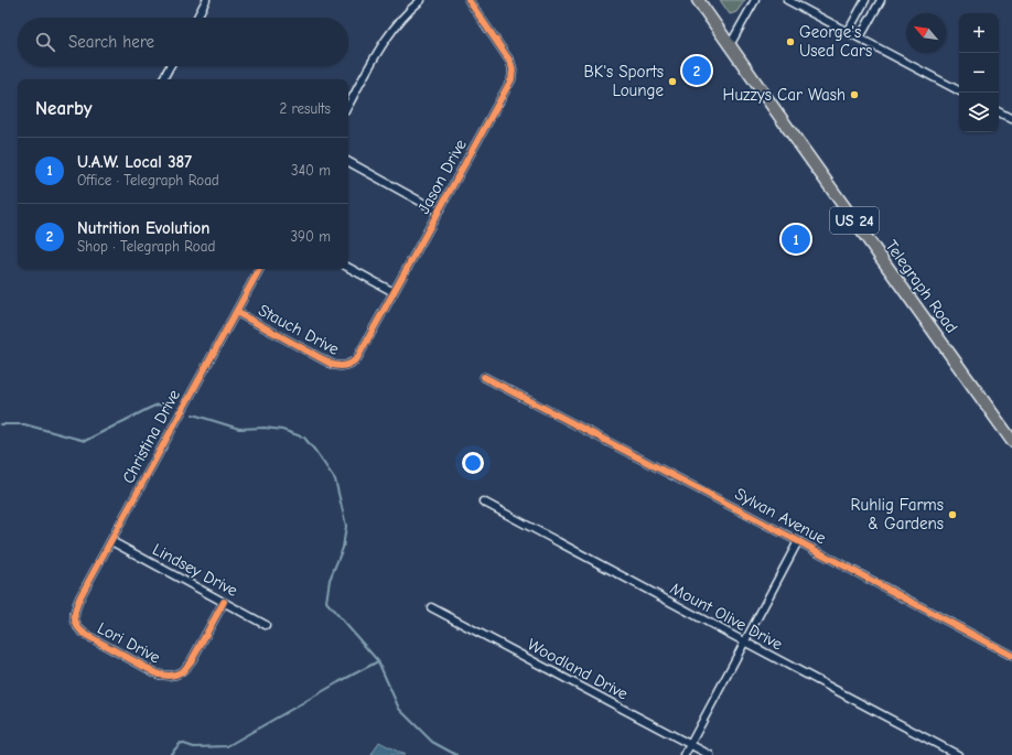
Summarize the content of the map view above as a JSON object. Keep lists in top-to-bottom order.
{
  "streets": {
    "main road": ["US 24", "Telegraph Road"],
    "street": [
      "Jason Drive",
      "Stauch Drive",
      "Christina Drive",
      "Sylvan Avenue",
      "Lindsey Drive",
      "Mount Olive Drive",
      "Lori Drive",
      "Woodland Drive"
    ]
  },
  "crossings": [
    ["Jason Drive", "Stauch Drive"],
    ["Stauch Drive", "Christina Drive"],
    ["Christina Drive", "Lindsey Drive"],
    ["Christina Drive", "Lori Drive"],
    ["Lindsey Drive", "Lori Drive"]
  ],
  "places": [
    "George's Used Cars",
    "BK's Sports Lounge",
    "Huzzys Car Wash",
    "Ruhlig Farms & Gardens"
  ],
  "north": "top left",
  "page": {
    "map_buttons": ["+", "−"],
    "search": "Search here",
    "pins": ["2", "1"],
    "heading": ["Nearby", "2 results"],
    "list": [
      {
        "mark": "1",
        "name": "U.A.W. Local 387",
        "note": "Office · Telegraph Road",
        "value": "340 m"
      },
      {
        "mark": "2",
        "name": "Nutrition Evolution",
        "note": "Shop · Telegraph Road",
        "value": "390 m"
      }
    ]
  }
}
